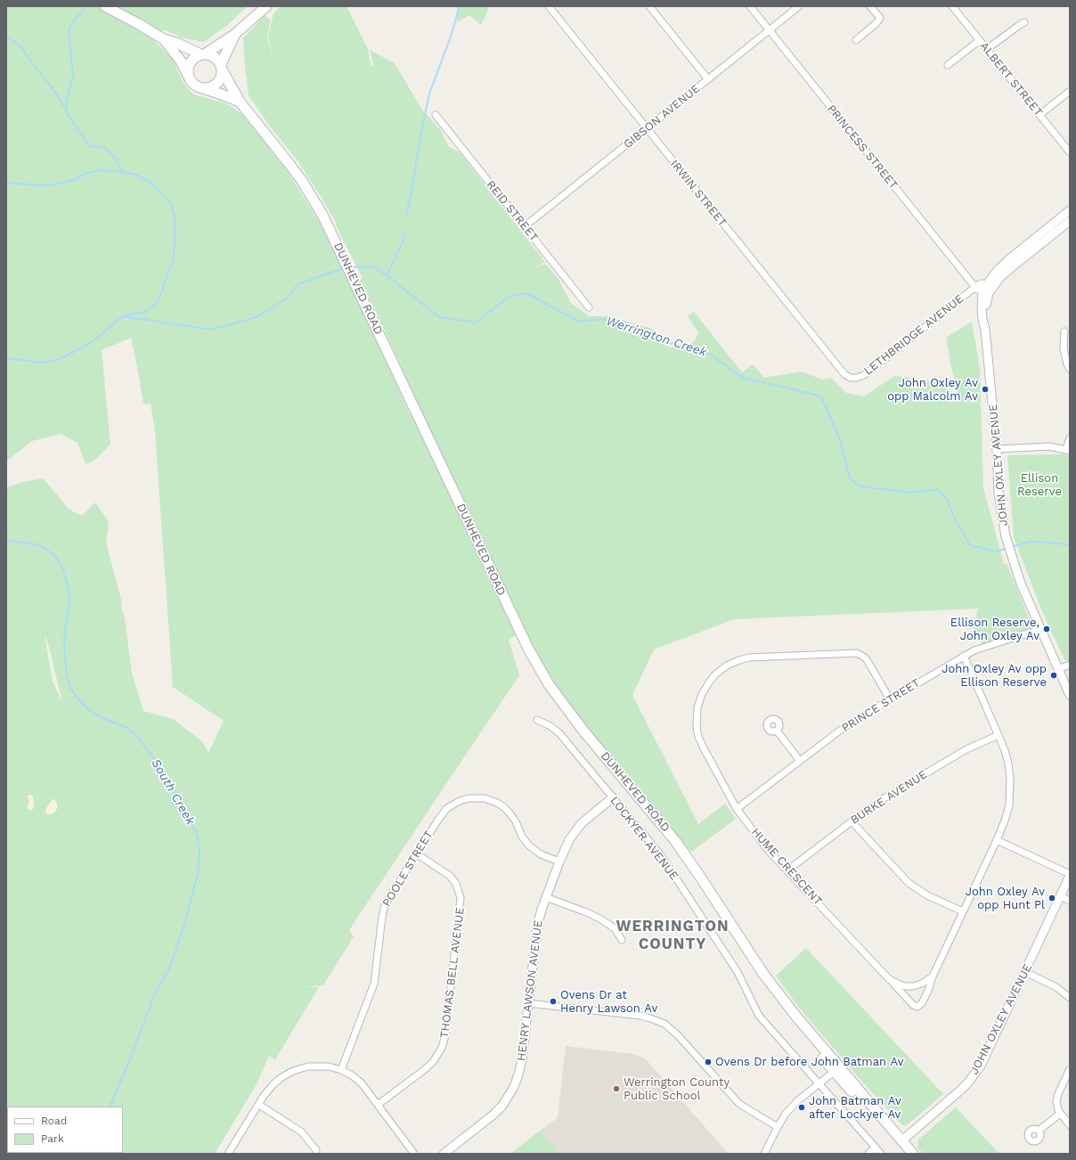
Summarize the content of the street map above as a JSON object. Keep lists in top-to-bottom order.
{
  "streets": {
    "main road": ["DUNHEVED ROAD"],
    "street": [
      "ALBERT STREET",
      "GIBSON AVENUE",
      "PRINCESS STREET",
      "IRWIN STREET",
      "REID STREET",
      "LETHBRIDGE AVENUE",
      "JOHN OXLEY AVENUE",
      "PRINCE STREET",
      "BURKE AVENUE",
      "LOCKYER AVENUE",
      "HUME CRESCENT",
      "POOLE STREET",
      "THOMAS BELL AVENUE",
      "HENRY LAWSON AVENUE"
    ]
  },
  "crossings": [
    ["GIBSON AVENUE", "PRINCESS STREET"],
    ["GIBSON AVENUE", "IRWIN STREET"],
    ["GIBSON AVENUE", "REID STREET"],
    ["PRINCESS STREET", "LETHBRIDGE AVENUE"],
    ["PRINCESS STREET", "JOHN OXLEY AVENUE"],
    ["IRWIN STREET", "LETHBRIDGE AVENUE"],
    ["DUNHEVED ROAD", "JOHN OXLEY AVENUE"],
    ["JOHN OXLEY AVENUE", "PRINCE STREET"],
    ["PRINCE STREET", "HUME CRESCENT"],
    ["BURKE AVENUE", "HUME CRESCENT"],
    ["LOCKYER AVENUE", "HENRY LAWSON AVENUE"],
    ["POOLE STREET", "THOMAS BELL AVENUE"],
    ["POOLE STREET", "HENRY LAWSON AVENUE"]
  ],
  "districts": ["WERRINGTON COUNTY"],
  "water": ["Werrington Creek", "South Creek"],
  "parks": ["Ellison Reserve"],
  "places": [
    "John Oxley Av opp Malcolm Av",
    "Ellison Reserve, John Oxley Av",
    "John Oxley Av opp Ellison Reserve",
    "John Oxley Av opp Hunt Pl",
    "Ovens Dr at Henry Lawson Av",
    "Ovens Dr before John Batman Av",
    "Werrington County Public School",
    "John Batman Av after Lockyer Av"
  ],
  "legend": ["Road", "Park"]
}
